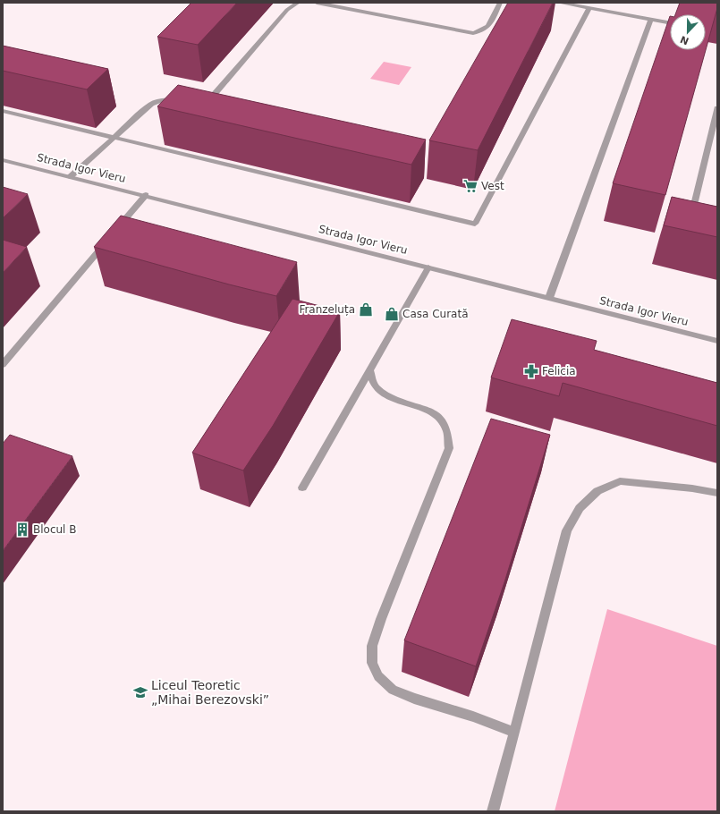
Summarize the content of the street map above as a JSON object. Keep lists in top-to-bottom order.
{
  "streets": {
    "street": ["Strada Igor Vieru"]
  },
  "places": {
    "supermarket": ["Vest"],
    "shop": ["Franzeluța", "Casa Curată"],
    "pharmacy": ["Felicia"],
    "building": ["Blocul B"],
    "school or university": ["Liceul Teoretic „Mihai Berezovski”"]
  },
  "north": "bottom"
}
